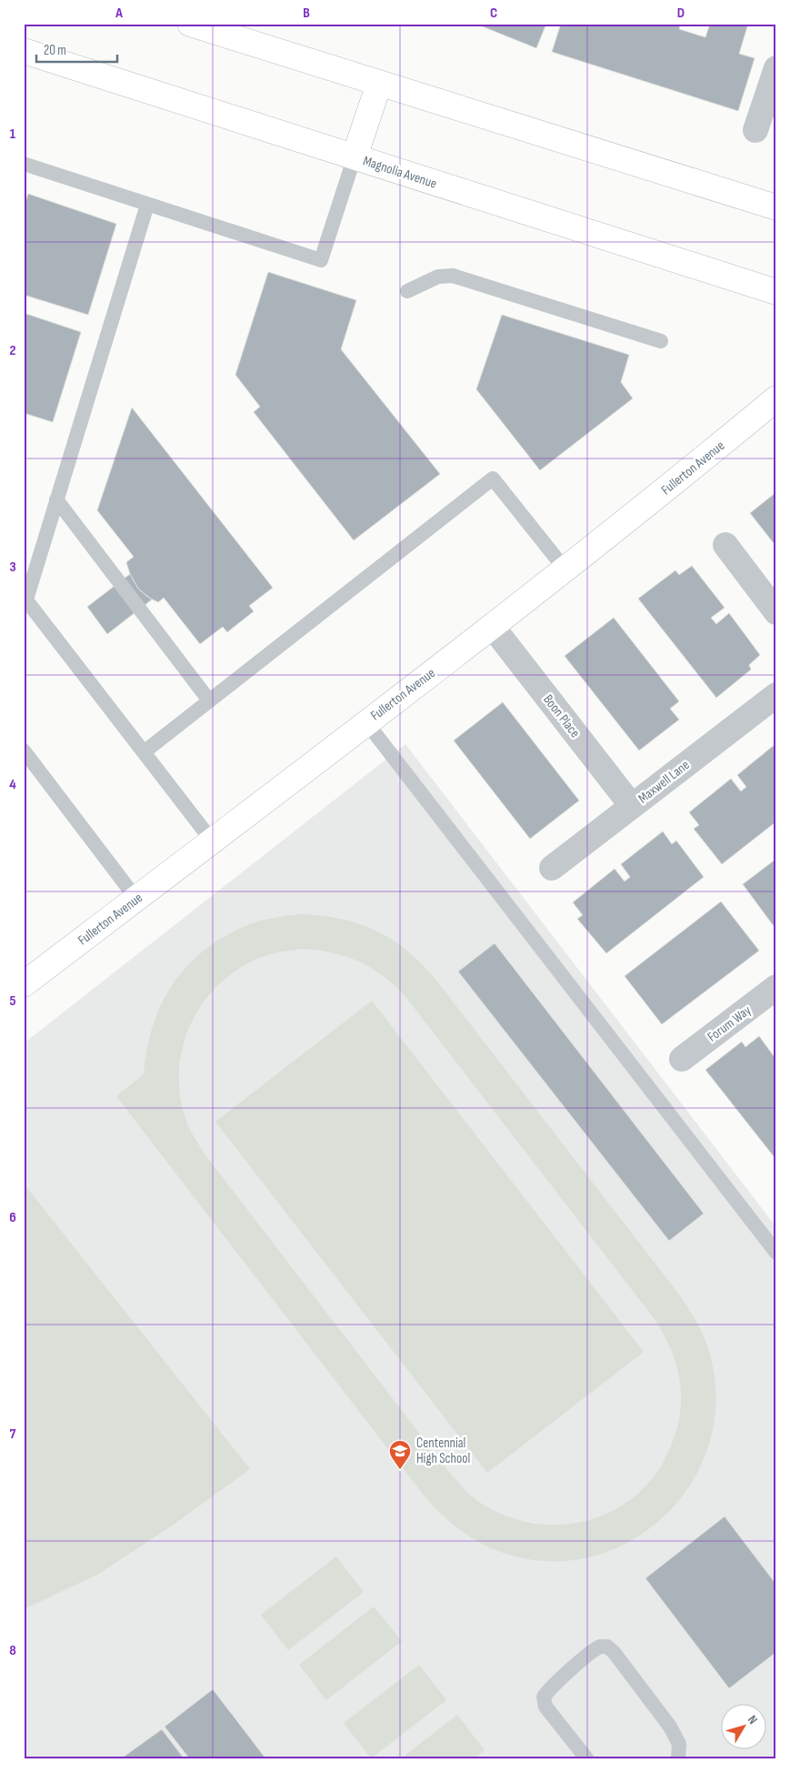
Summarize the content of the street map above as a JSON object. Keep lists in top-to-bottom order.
{
  "streets": {
    "main road": ["Magnolia Avenue", "Fullerton Avenue"],
    "street": ["Boon Place", "Maxwell Lane", "Forum Way"]
  },
  "crossings": [
    ["Fullerton Avenue", "Boon Place"],
    ["Boon Place", "Maxwell Lane"]
  ],
  "places": {
    "school or university": ["Centennial High School"]
  },
  "scale_bar": "20 m",
  "north": "top right",
  "grid": {
    "columns": [
      "A",
      "B",
      "C",
      "D"
    ],
    "rows": [
      "1",
      "2",
      "3",
      "4",
      "5",
      "6",
      "7",
      "8"
    ]
  }
}
